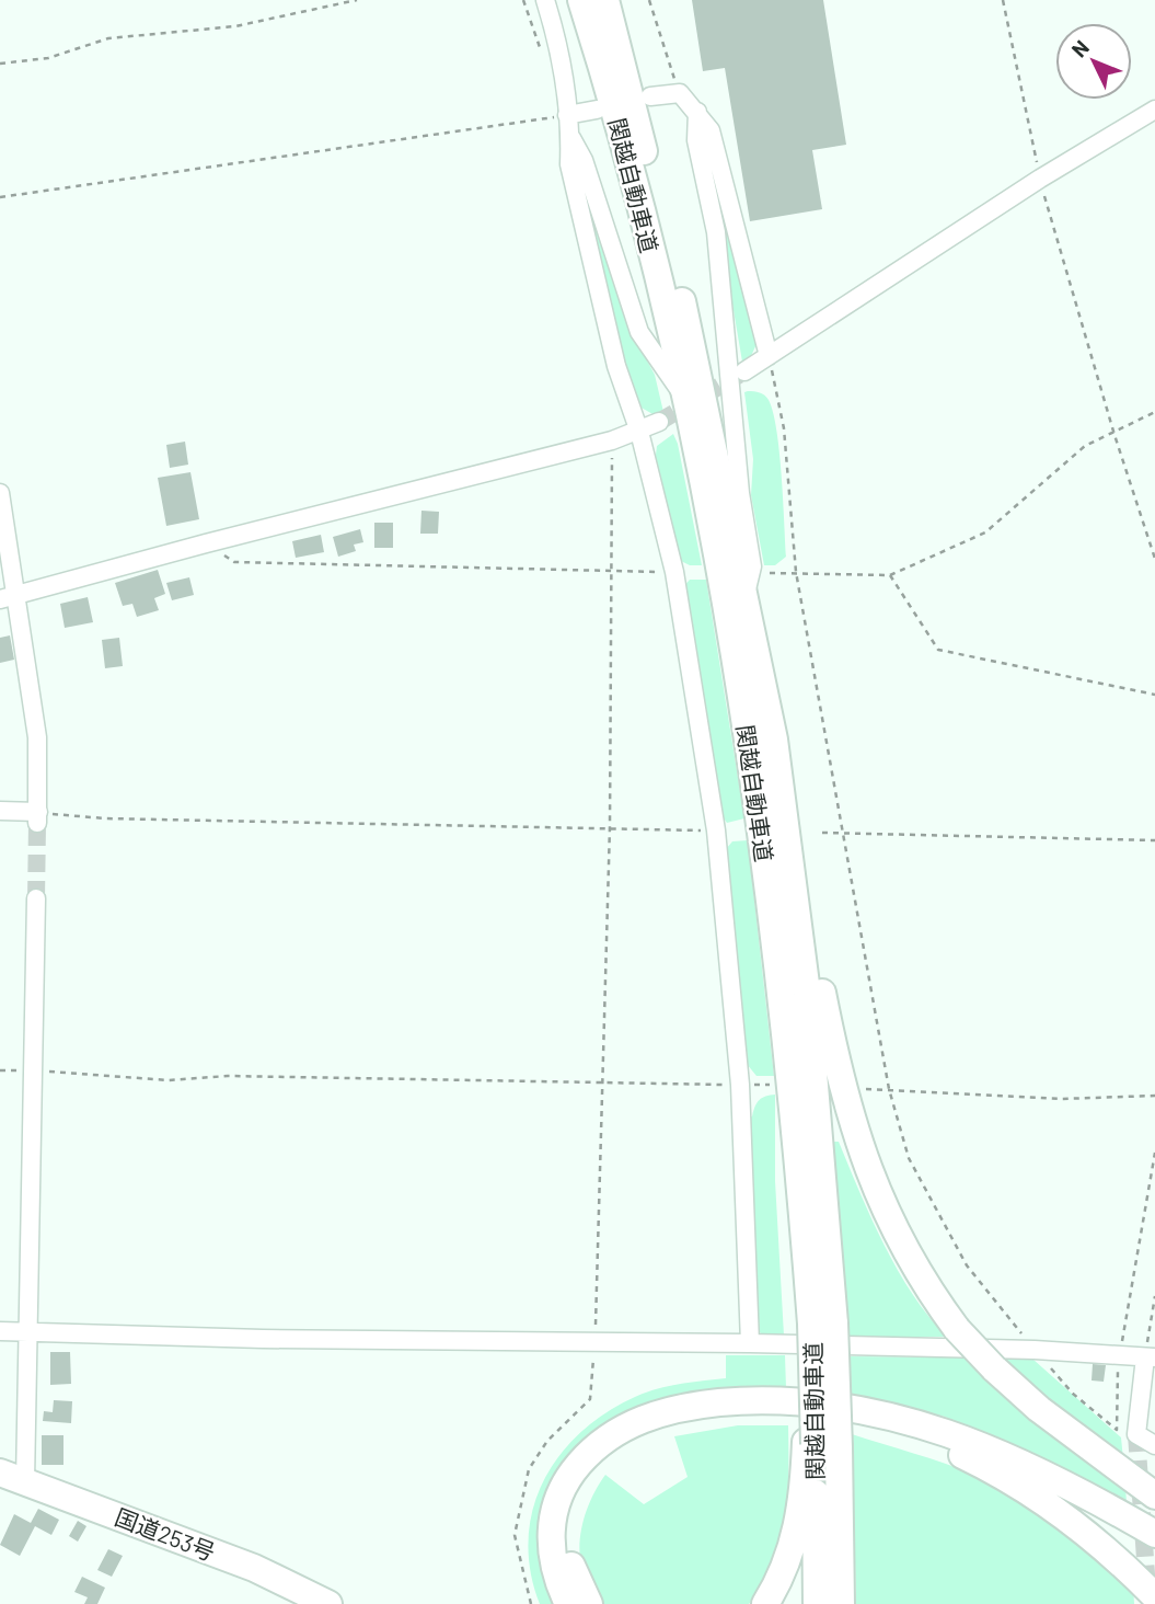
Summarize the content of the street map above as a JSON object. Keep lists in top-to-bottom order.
{
  "streets": {
    "highway": ["関越自動車道", "国道253号"]
  },
  "north": "top left"
}
